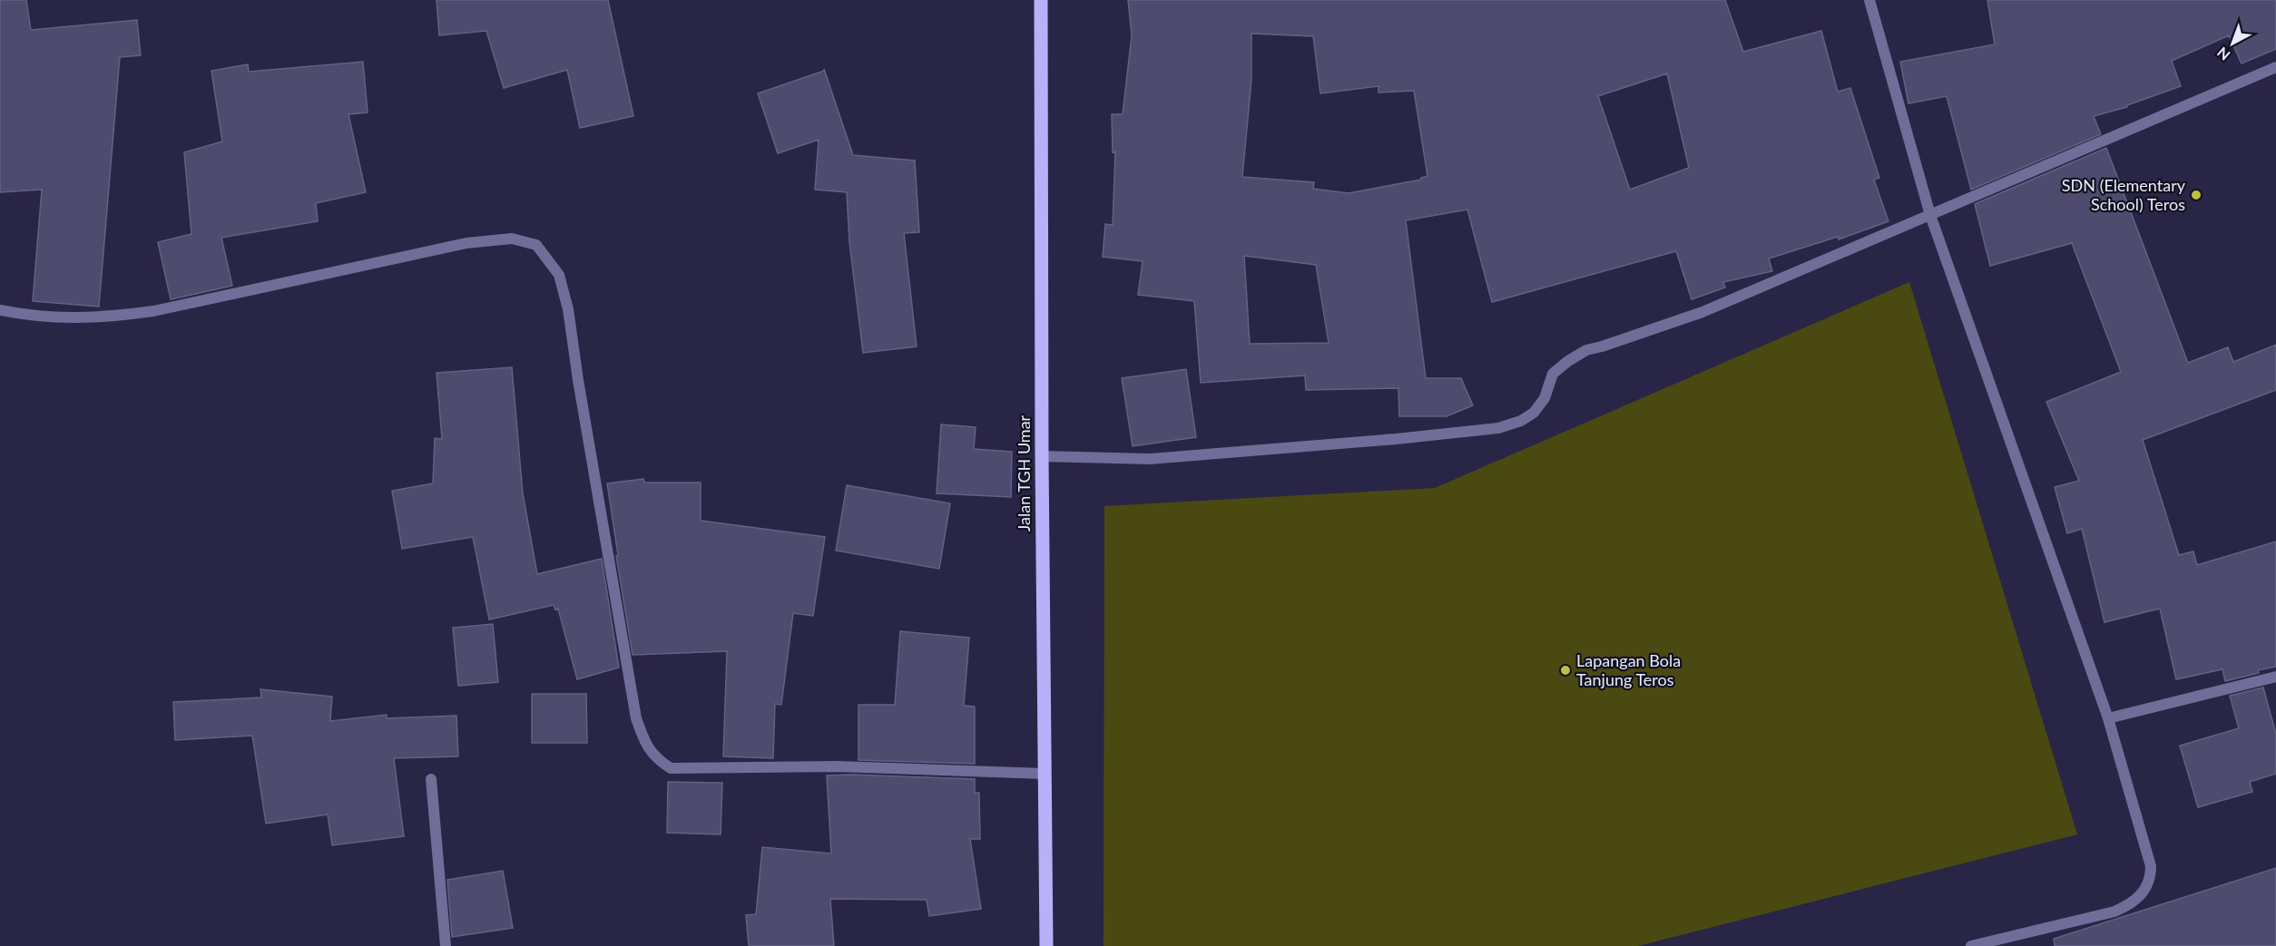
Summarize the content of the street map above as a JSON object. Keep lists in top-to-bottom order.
{
  "streets": {
    "main road": ["Jalan TGH Umar"]
  },
  "places": ["SDN (Elementary School) Teros", "Lapangan Bola Tanjung Teros"],
  "north": "bottom left"
}
